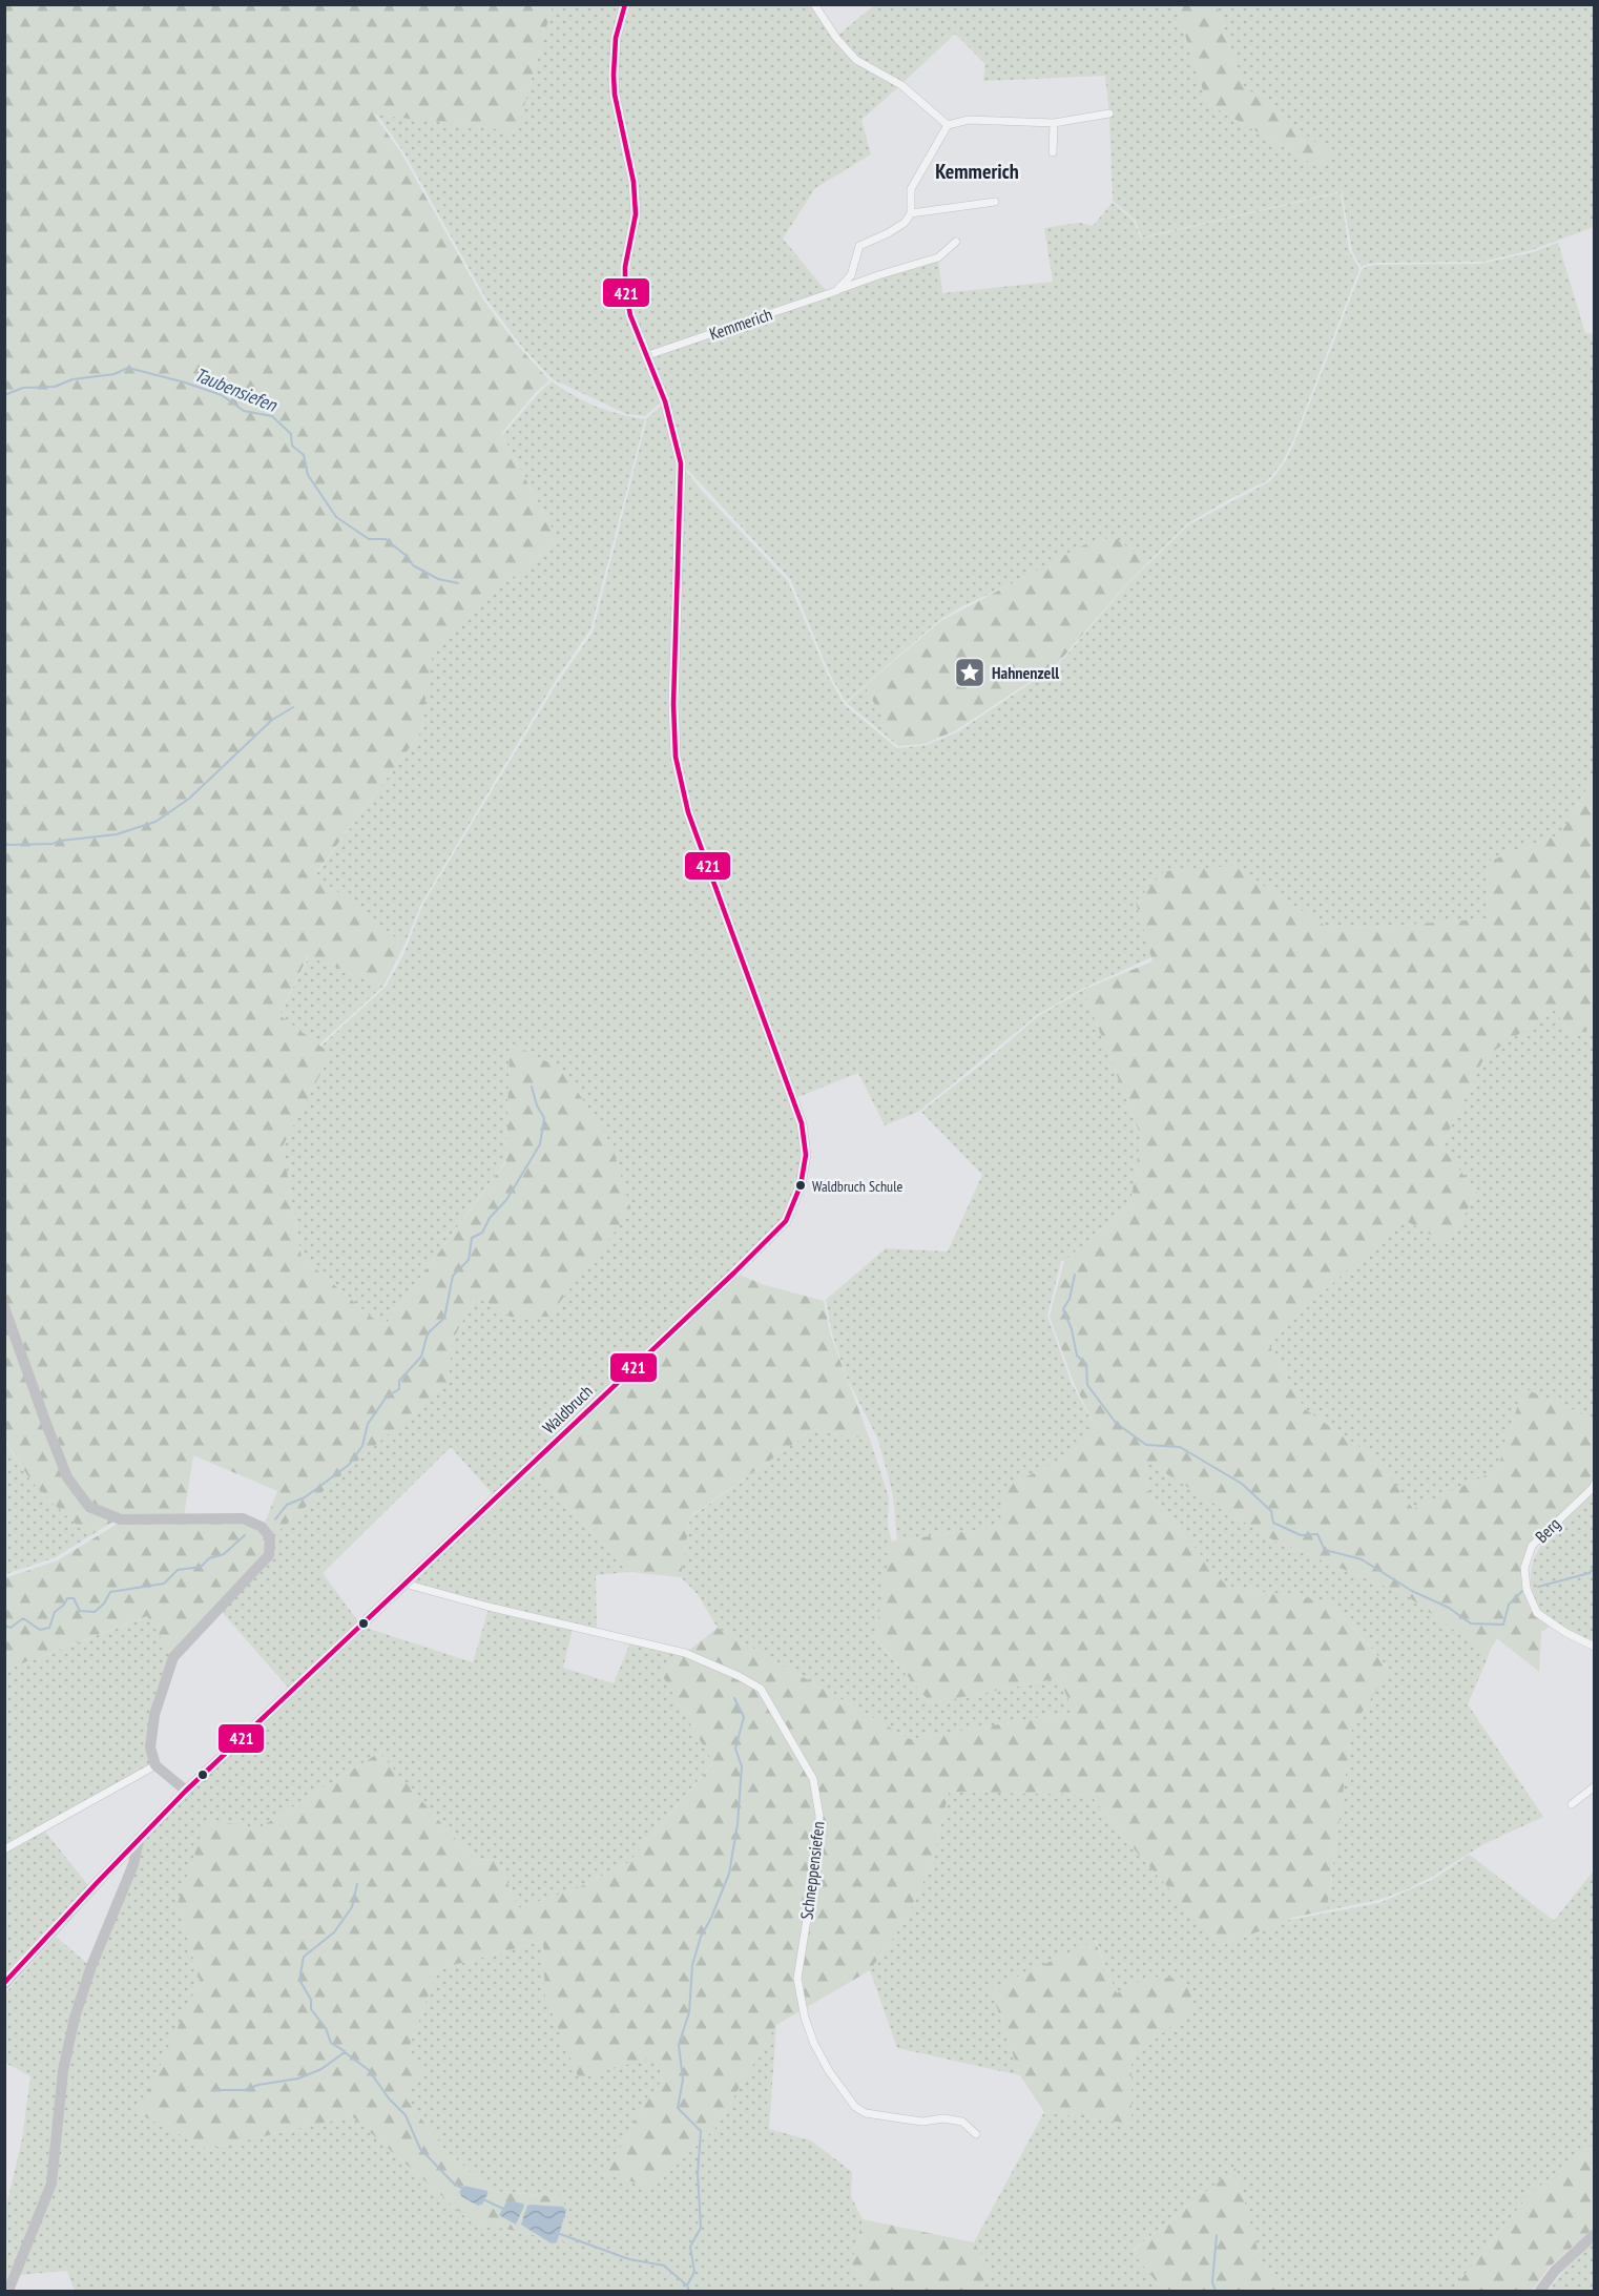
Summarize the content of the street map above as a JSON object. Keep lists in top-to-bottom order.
{
  "streets": {
    "street": [
      "Kemmerich",
      "Waldbruch",
      "Berg",
      "Schneppensiefen"
    ]
  },
  "crossings": [
    ["Kemmerich", "Waldbruch"],
    ["Waldbruch", "Schneppensiefen"]
  ],
  "districts": ["Kemmerich"],
  "water": ["Taubensiefen"],
  "places": {
    "place": ["Hahnenzell"],
    "other": ["Waldbruch Schule"]
  },
  "lines": ["transit line 421"]
}
